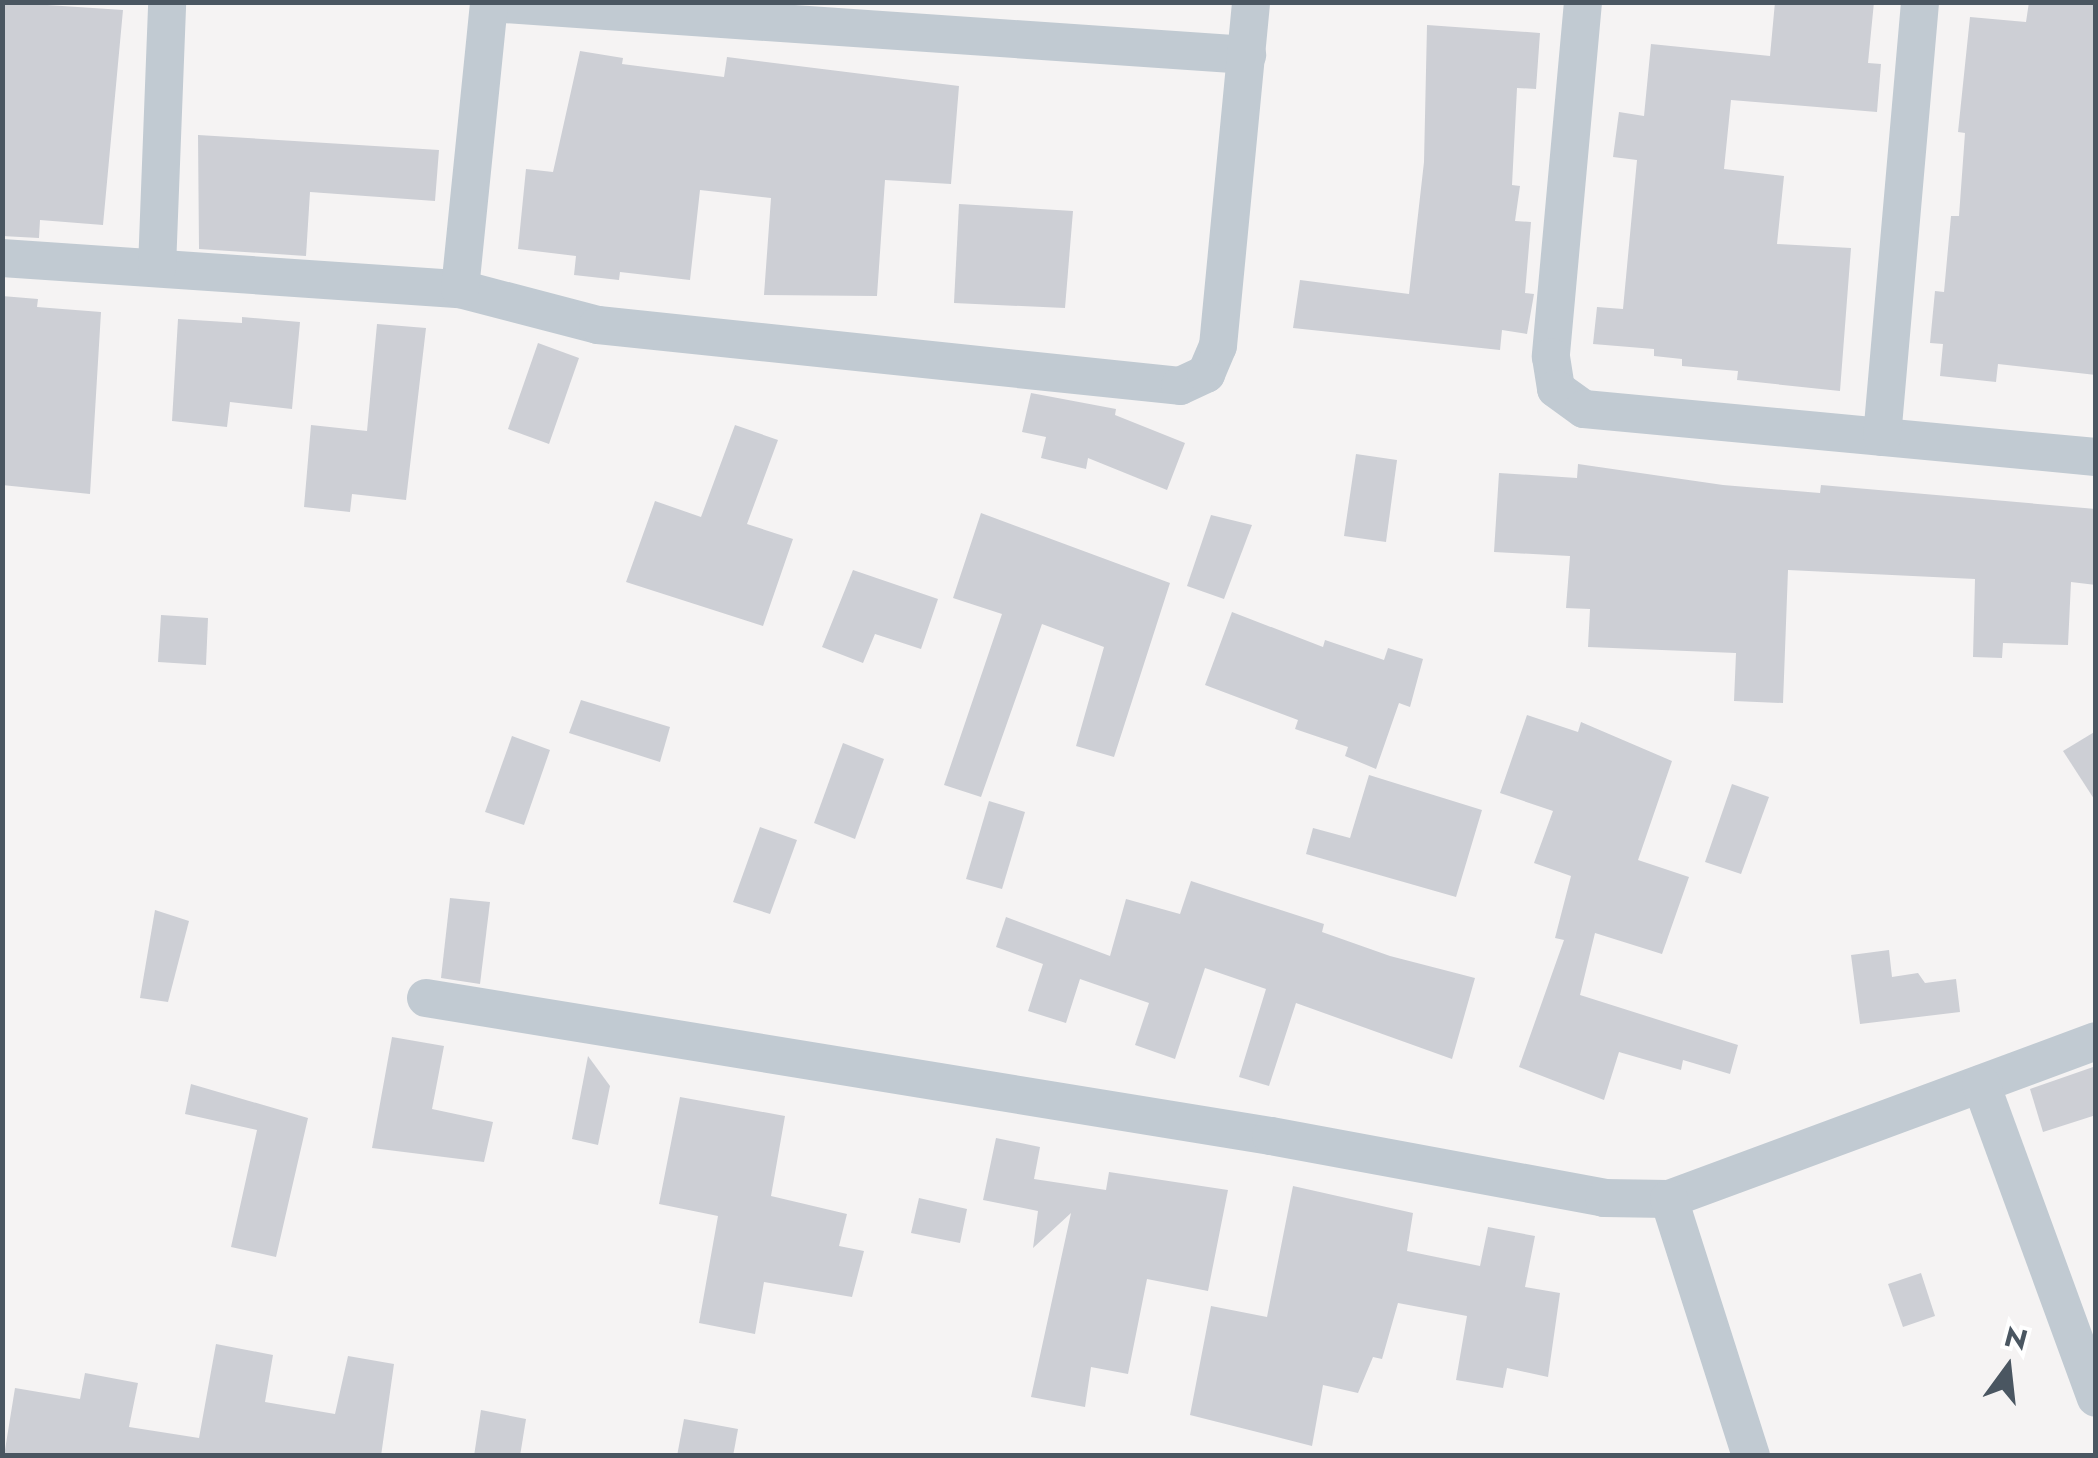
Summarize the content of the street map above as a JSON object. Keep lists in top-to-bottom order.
{
  "north": "top"
}
